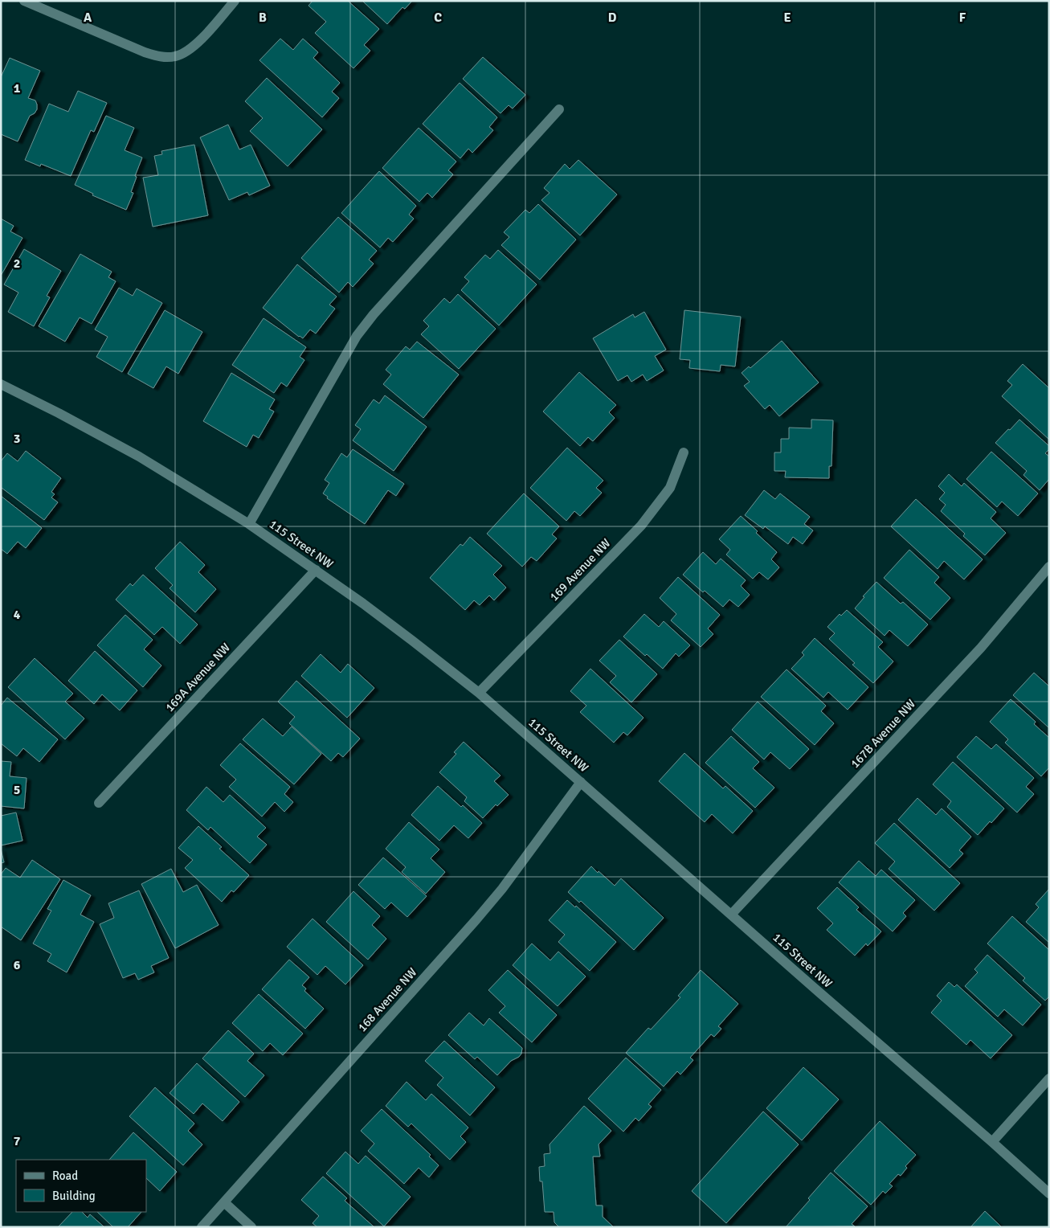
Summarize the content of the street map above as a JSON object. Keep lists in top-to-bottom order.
{
  "streets": {
    "street": [
      "115 Street NW",
      "169 Avenue NW",
      "169A Avenue NW",
      "167B Avenue NW",
      "168 Avenue NW"
    ]
  },
  "crossings": [
    ["115 Street NW", "169 Avenue NW"],
    ["115 Street NW", "169A Avenue NW"],
    ["115 Street NW", "167B Avenue NW"],
    ["115 Street NW", "168 Avenue NW"]
  ],
  "legend": ["Road", "Building"],
  "grid": {
    "columns": [
      "A",
      "B",
      "C",
      "D",
      "E",
      "F"
    ],
    "rows": [
      "1",
      "2",
      "3",
      "4",
      "5",
      "6",
      "7"
    ]
  }
}
